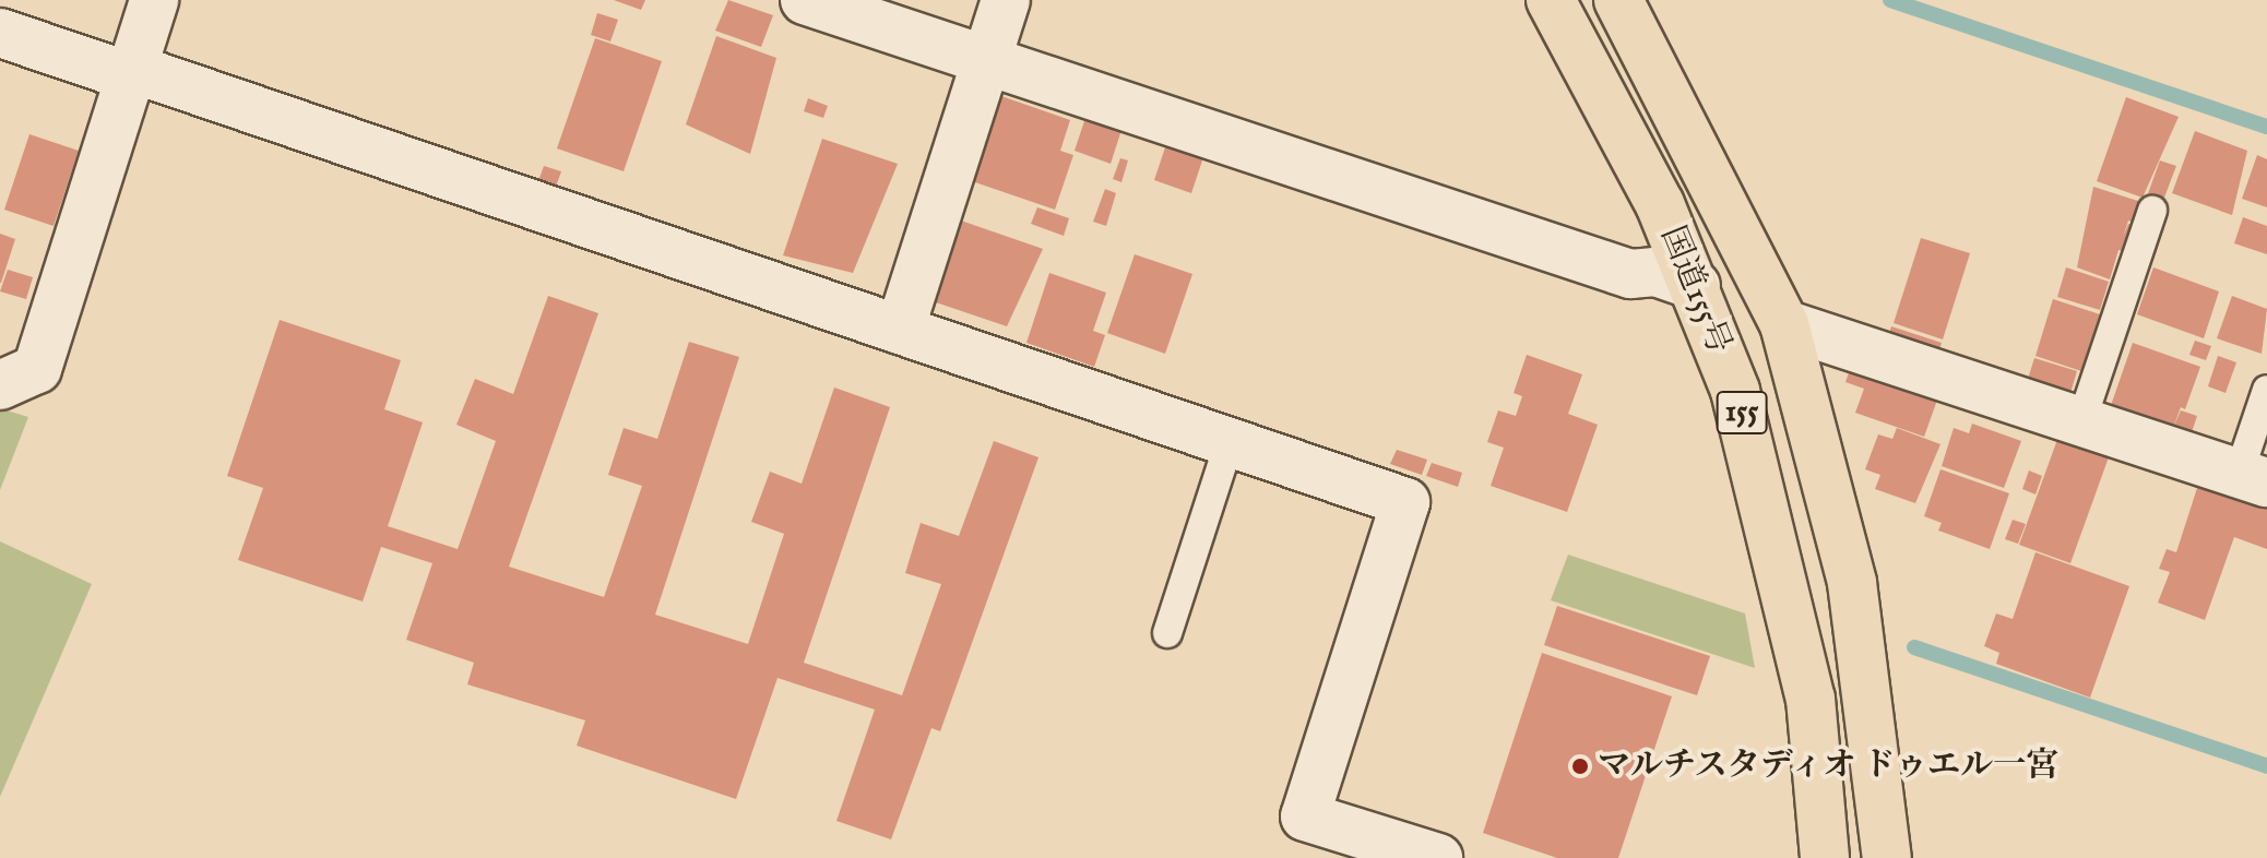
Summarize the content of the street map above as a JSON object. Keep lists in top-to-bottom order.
{
  "streets": {
    "highway": ["国道155号", "155"]
  },
  "places": ["マルチスタディオ ドゥエル一宮"]
}
